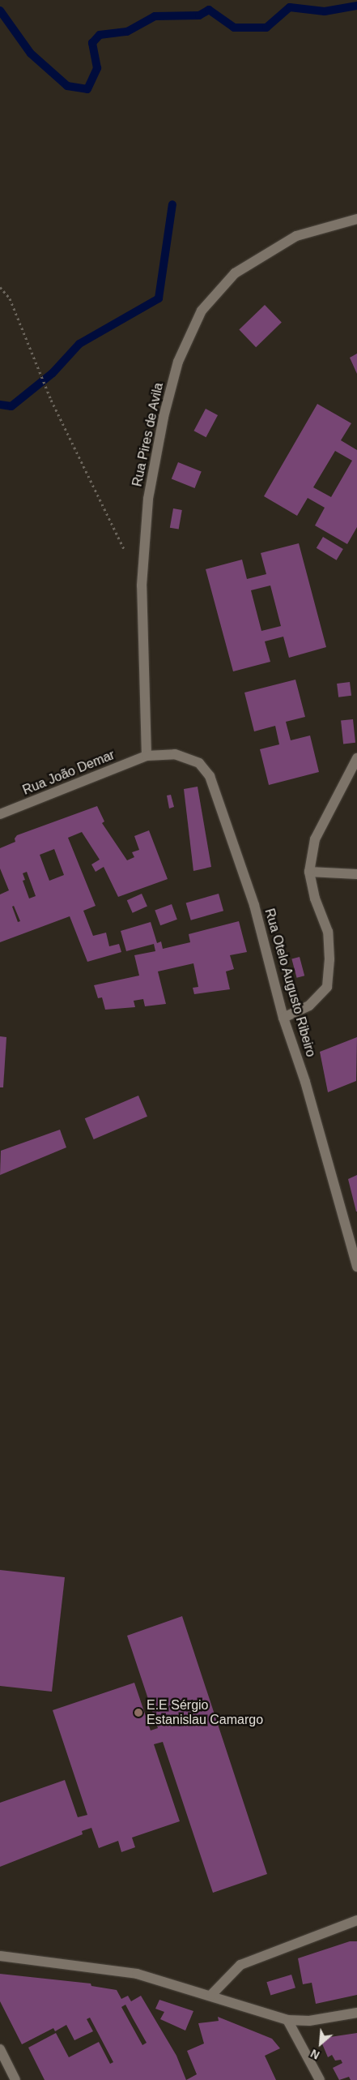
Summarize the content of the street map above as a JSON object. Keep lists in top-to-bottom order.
{
  "streets": {
    "street": ["Rua Pires de Avila", "Rua João Demar", "Rua Otelo Augusto Ribeiro"]
  },
  "crossings": [
    ["Rua Pires de Avila", "Rua João Demar"],
    ["Rua Pires de Avila", "Rua Otelo Augusto Ribeiro"],
    ["Rua João Demar", "Rua Otelo Augusto Ribeiro"]
  ],
  "places": ["E.E Sérgio Estanislau Camargo"],
  "north": "bottom left"
}
